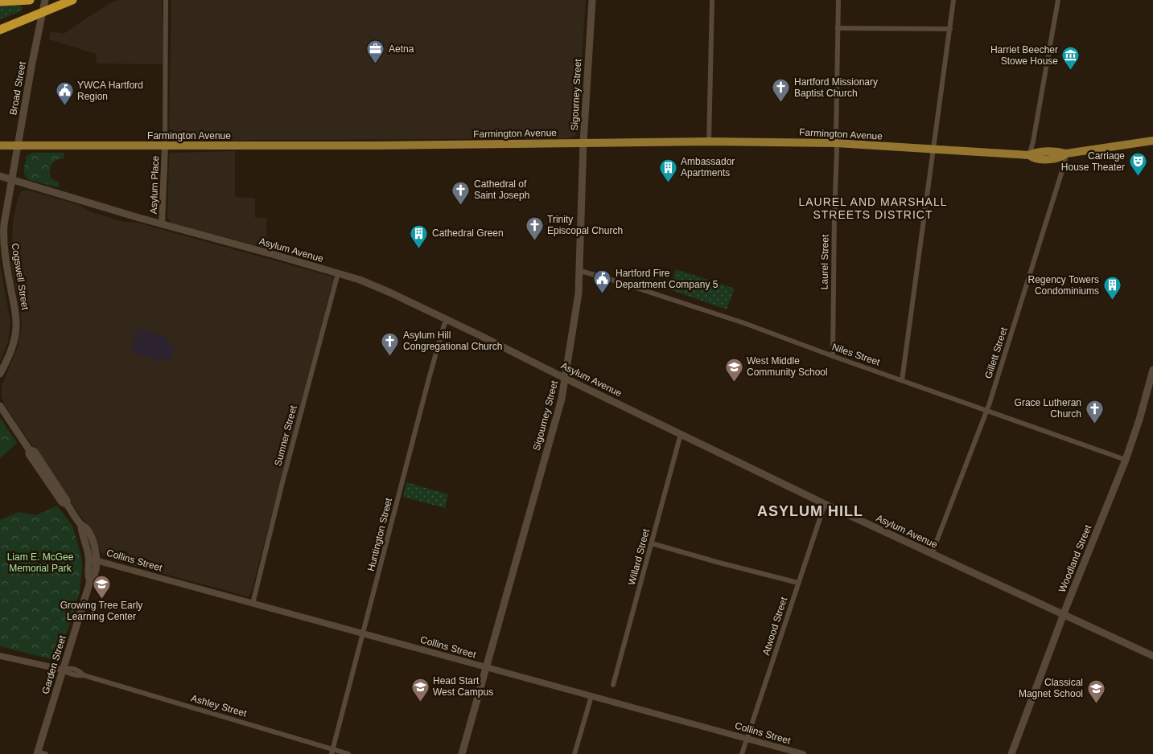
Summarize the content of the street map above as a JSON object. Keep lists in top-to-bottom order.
{
  "streets": {
    "main road": [
      "Broad Street",
      "Sigourney Street",
      "Farmington Avenue",
      "Asylum Avenue",
      "Cogswell Street",
      "Woodland Street",
      "Garden Street"
    ],
    "street": [
      "Asylum Place",
      "Laurel Street",
      "Gillett Street",
      "Niles Street",
      "Sumner Street",
      "Huntington Street",
      "Willard Street",
      "Collins Street",
      "Atwood Street",
      "Ashley Street"
    ]
  },
  "crossings": [
    ["Broad Street", "Farmington Avenue"],
    ["Broad Street", "Asylum Avenue"],
    ["Broad Street", "Cogswell Street"],
    ["Sigourney Street", "Farmington Avenue"],
    ["Sigourney Street", "Asylum Avenue"],
    ["Sigourney Street", "Niles Street"],
    ["Sigourney Street", "Collins Street"],
    ["Farmington Avenue", "Asylum Place"],
    ["Farmington Avenue", "Laurel Street"],
    ["Farmington Avenue", "Gillett Street"],
    ["Asylum Place", "Asylum Avenue"],
    ["Asylum Avenue", "Cogswell Street"],
    ["Asylum Avenue", "Gillett Street"],
    ["Asylum Avenue", "Sumner Street"],
    ["Asylum Avenue", "Huntington Street"],
    ["Asylum Avenue", "Willard Street"],
    ["Asylum Avenue", "Woodland Street"],
    ["Asylum Avenue", "Atwood Street"],
    ["Laurel Street", "Niles Street"],
    ["Gillett Street", "Niles Street"],
    ["Niles Street", "Woodland Street"],
    ["Sumner Street", "Collins Street"],
    ["Huntington Street", "Collins Street"],
    ["Huntington Street", "Ashley Street"],
    ["Collins Street", "Atwood Street"],
    ["Collins Street", "Garden Street"],
    ["Garden Street", "Ashley Street"]
  ],
  "districts": ["LAUREL AND MARSHALL STREETS DISTRICT", "ASYLUM HILL"],
  "parks": ["Liam E. McGee Memorial Park"],
  "places": {
    "office": ["Aetna"],
    "museum": ["Harriet Beecher Stowe House"],
    "church": [
      "Hartford Missionary Baptist Church",
      "Cathedral of Saint Joseph",
      "Trinity Episcopal Church",
      "Asylum Hill Congregational Church",
      "Grace Lutheran Church"
    ],
    "public building": ["YWCA Hartford Region", "Hartford Fire Department Company 5"],
    "theatre": ["Carriage House Theater"],
    "building": ["Ambassador Apartments", "Cathedral Green", "Regency Towers Condominiums"],
    "school or university": [
      "West Middle Community School",
      "Growing Tree Early Learning Center",
      "Head Start West Campus",
      "Classical Magnet School"
    ]
  }
}
